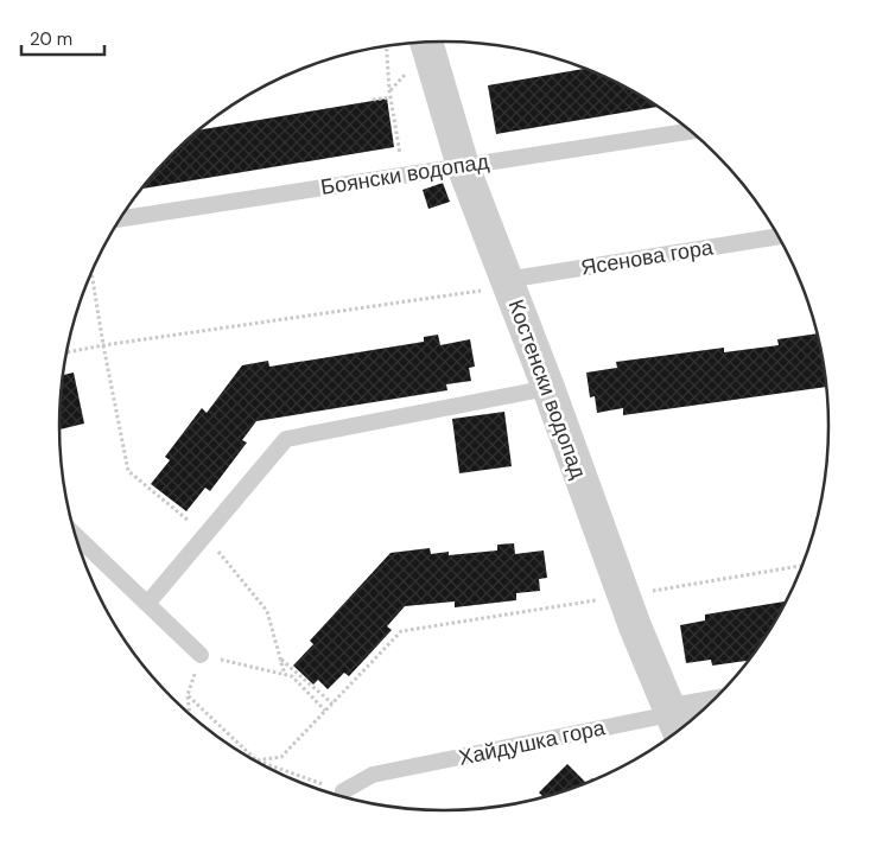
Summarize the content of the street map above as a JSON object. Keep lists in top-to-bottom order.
{
  "streets": {
    "street": ["Костенски водопад", "Хайдушка гора"],
    "lane": ["Боянски водопад", "Ясенова гора"]
  },
  "crossings": [
    ["Боянски водопад", "Костенски водопад"],
    ["Ясенова гора", "Костенски водопад"],
    ["Костенски водопад", "Хайдушка гора"]
  ],
  "scale_bar": "20 m"
}
